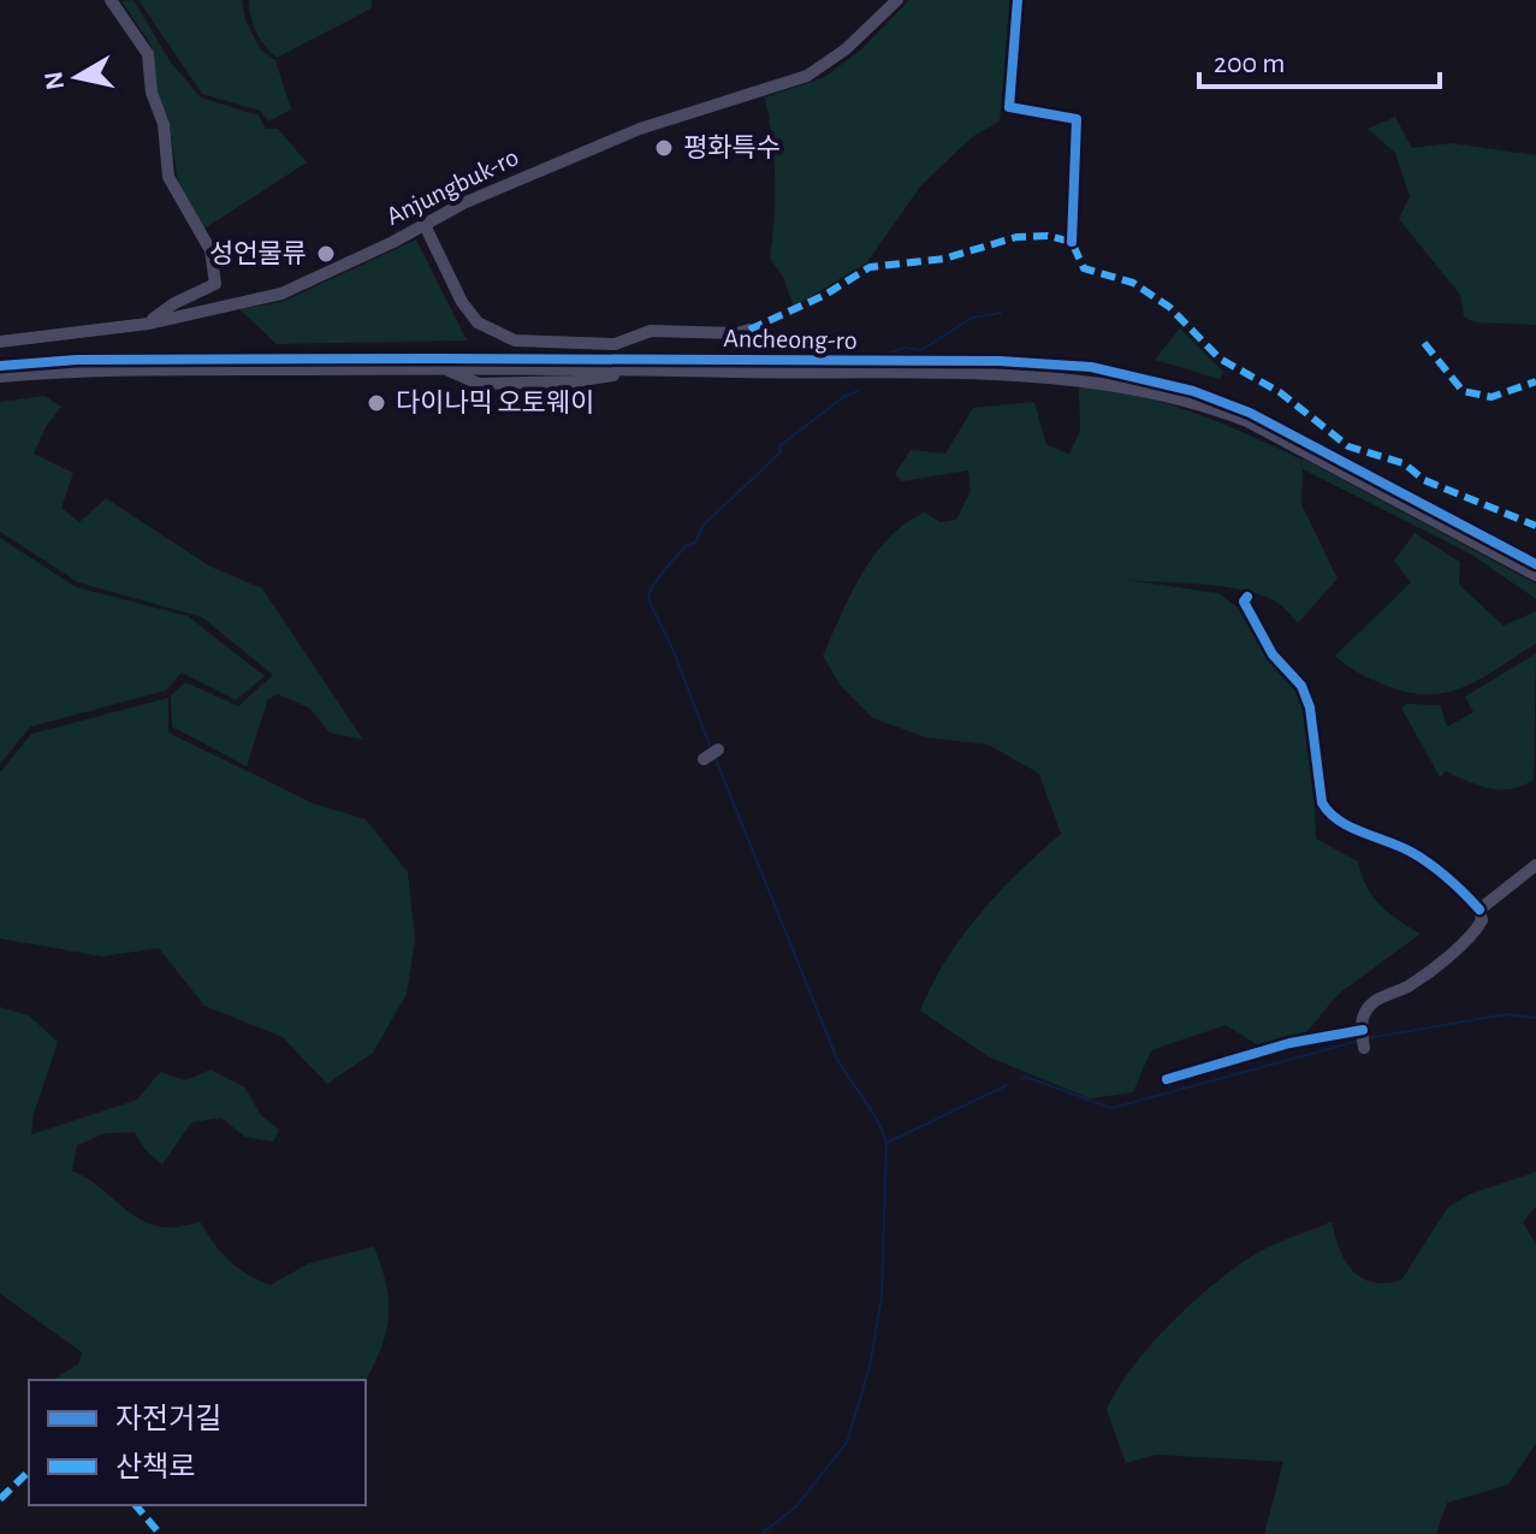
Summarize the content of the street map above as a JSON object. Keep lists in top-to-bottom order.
{
  "streets": {
    "street": ["Anjungbuk-ro", "Ancheong-ro"]
  },
  "places": ["평화특수", "성언물류", "다이나믹 오토웨이"],
  "legend": ["자전거길", "산책로"],
  "scale_bar": "200 m",
  "north": "left"
}
